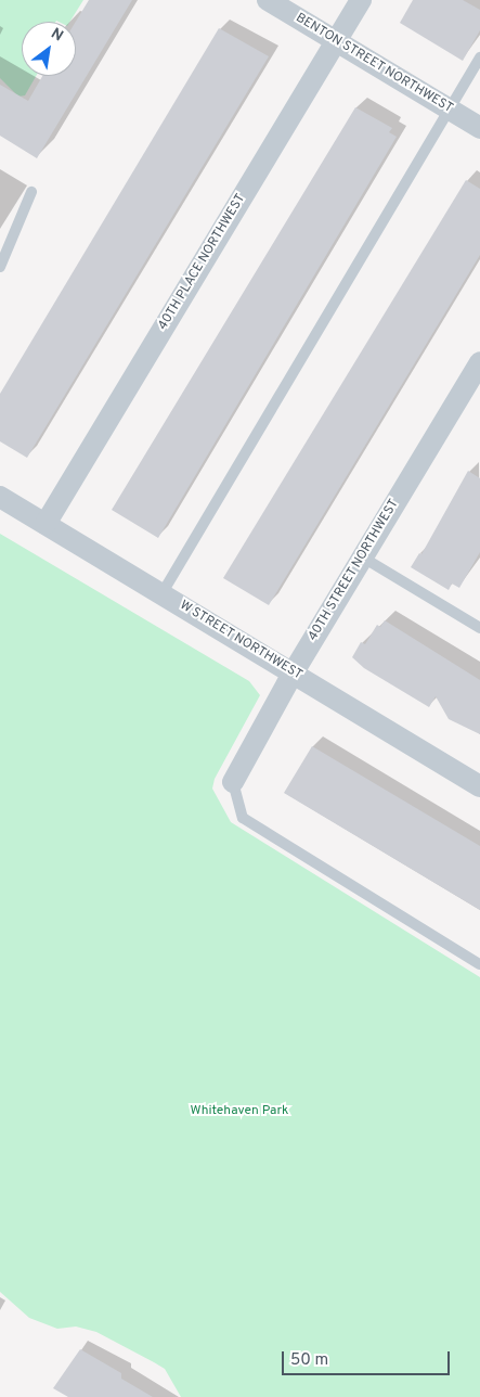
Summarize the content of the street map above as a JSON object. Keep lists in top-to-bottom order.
{
  "streets": {
    "street": [
      "BENTON STREET NORTHWEST",
      "40TH PLACE NORTHWEST",
      "40TH STREET NORTHWEST",
      "W STREET NORTHWEST"
    ]
  },
  "crossings": [
    ["BENTON STREET NORTHWEST", "40TH PLACE NORTHWEST"],
    ["40TH PLACE NORTHWEST", "W STREET NORTHWEST"],
    ["40TH STREET NORTHWEST", "W STREET NORTHWEST"]
  ],
  "parks": ["Whitehaven Park"],
  "scale_bar": "50 m",
  "north": "top right"
}
